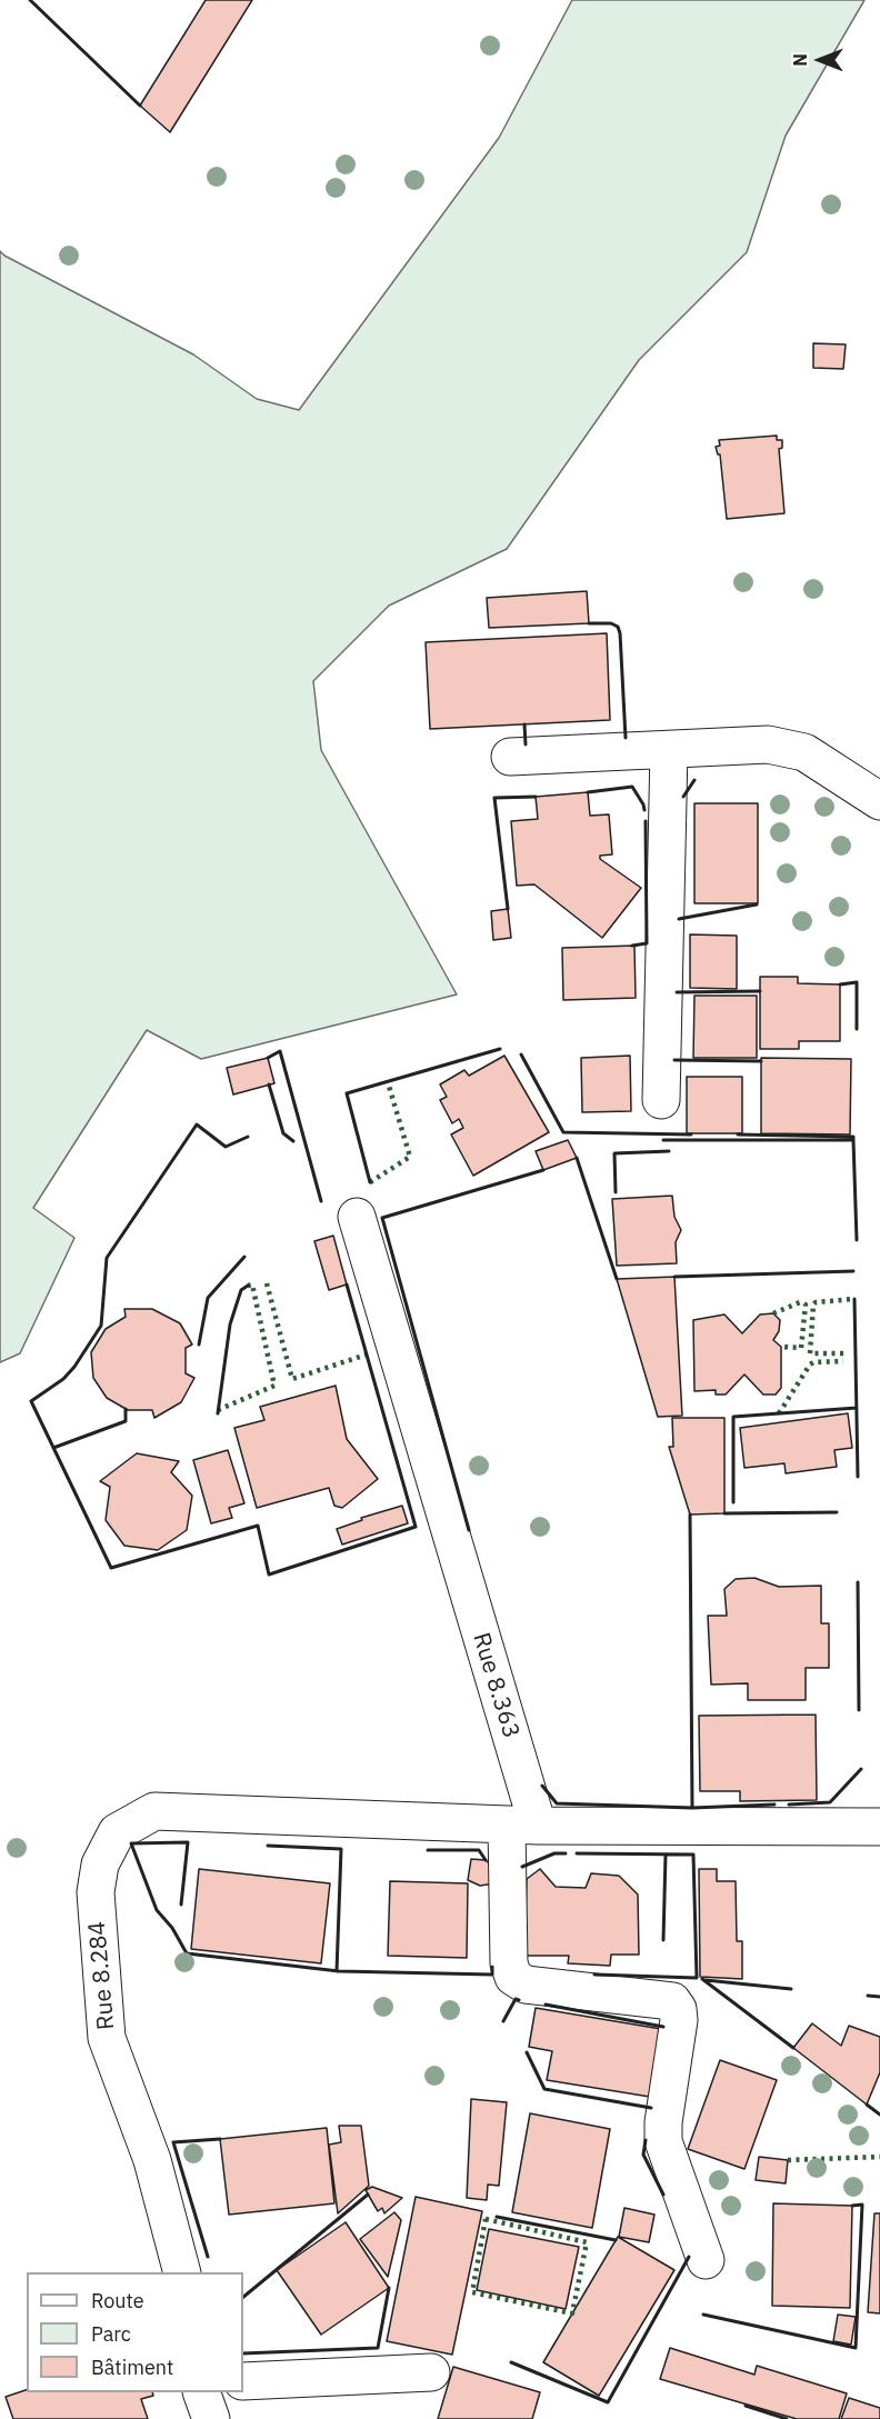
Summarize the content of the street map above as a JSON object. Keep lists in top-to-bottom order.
{
  "streets": {
    "street": ["Rue 8.363", "Rue 8.284"]
  },
  "crossings": [
    ["Rue 8.363", "Rue 8.284"]
  ],
  "legend": ["Route", "Parc", "Bâtiment"],
  "north": "left"
}
